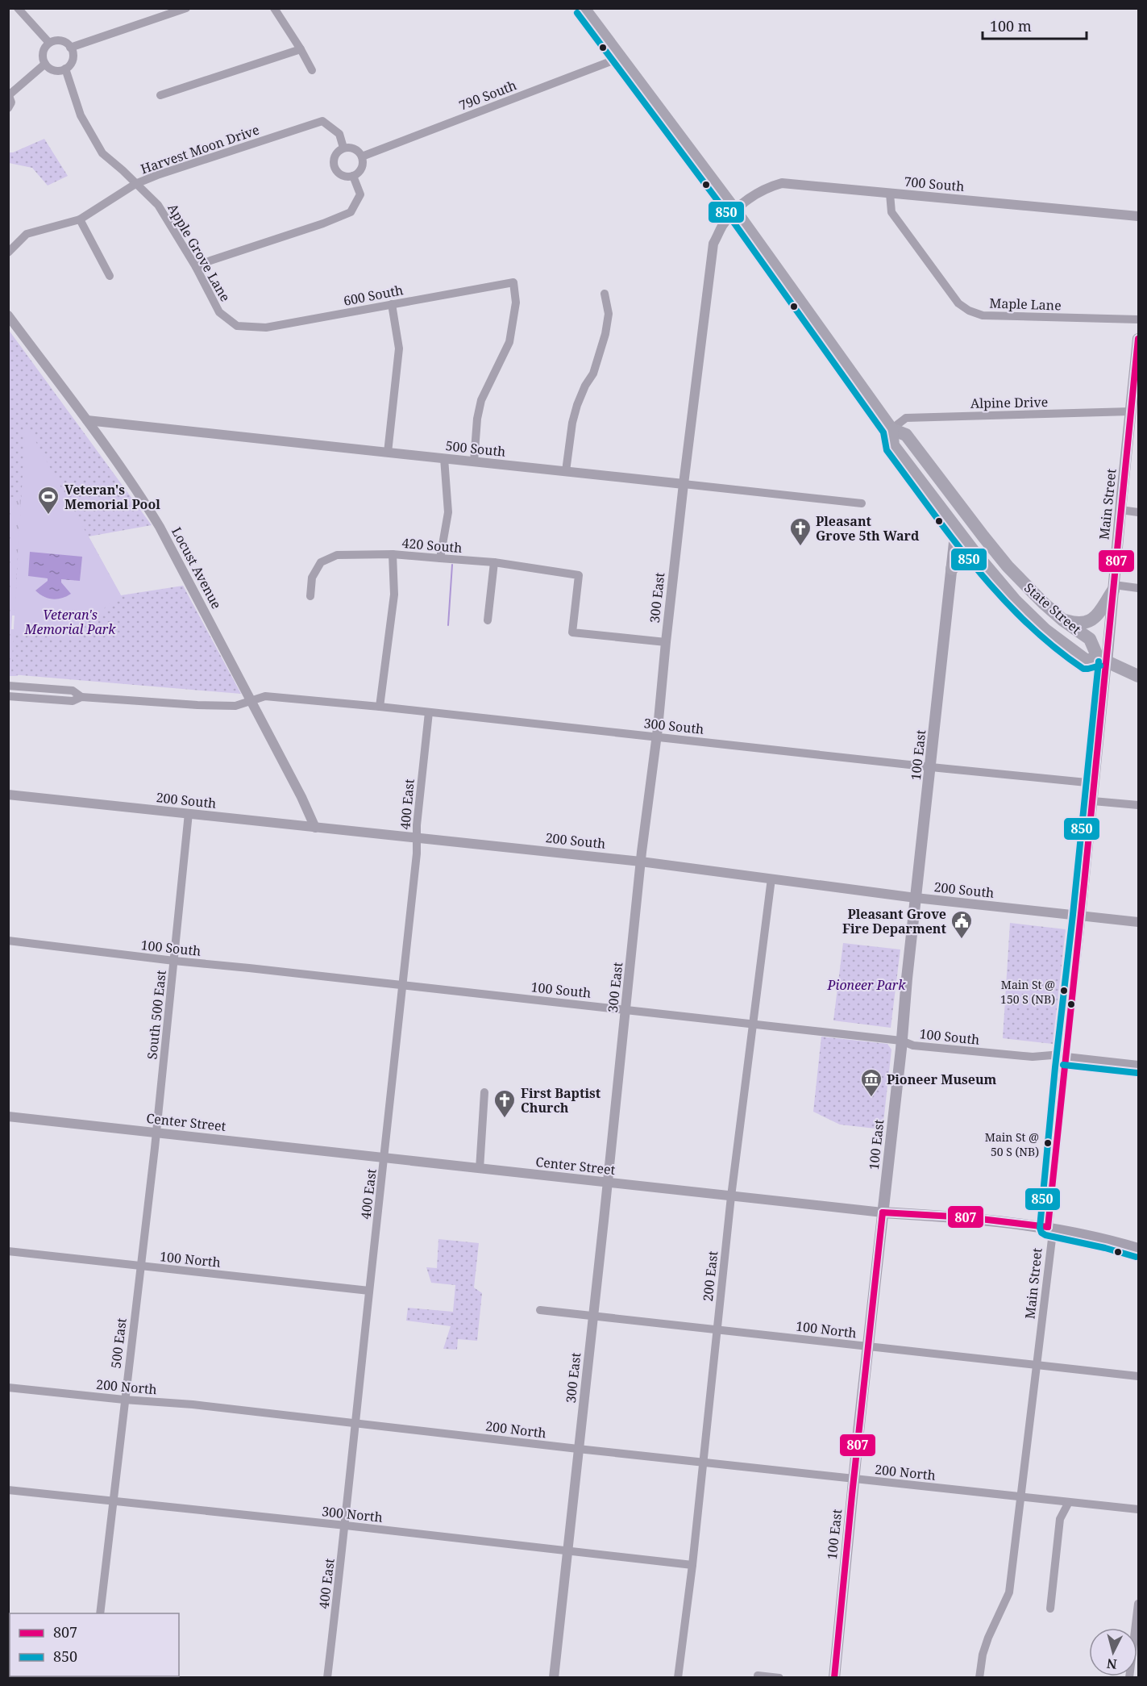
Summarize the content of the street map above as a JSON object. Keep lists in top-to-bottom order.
{
  "streets": {
    "main road": [
      "Main Street",
      "State Street",
      "100 East",
      "Center Street"
    ],
    "street": [
      "790 South",
      "Harvest Moon Drive",
      "700 South",
      "Apple Grove Lane",
      "600 South",
      "Maple Lane",
      "Alpine Drive",
      "500 South",
      "420 South",
      "Locust Avenue",
      "300 East",
      "300 South",
      "200 South",
      "400 East",
      "100 South",
      "South 500 East",
      "100 North",
      "200 East",
      "500 East",
      "200 North",
      "300 North"
    ]
  },
  "crossings": [
    ["790 South", "Harvest Moon Drive"],
    ["790 South", "State Street"],
    ["Harvest Moon Drive", "Apple Grove Lane"],
    ["700 South", "Maple Lane"],
    ["700 South", "300 East"],
    ["700 South", "State Street"],
    ["Apple Grove Lane", "600 South"],
    ["600 South", "500 South"],
    ["Alpine Drive", "Main Street"],
    ["Alpine Drive", "State Street"],
    ["500 South", "Locust Avenue"],
    ["500 South", "300 East"],
    ["Main Street", "State Street"],
    ["Main Street", "300 South"],
    ["Main Street", "200 South"],
    ["Main Street", "100 South"],
    ["Main Street", "Center Street"],
    ["Main Street", "100 North"],
    ["Main Street", "200 North"],
    ["420 South", "300 East"],
    ["Locust Avenue", "300 South"],
    ["Locust Avenue", "200 South"],
    ["300 East", "State Street"],
    ["300 East", "300 South"],
    ["300 East", "200 South"],
    ["300 East", "100 South"],
    ["300 East", "Center Street"],
    ["300 East", "100 North"],
    ["300 East", "200 North"],
    ["300 East", "300 North"],
    ["State Street", "100 East"],
    ["300 South", "100 East"],
    ["300 South", "400 East"],
    ["100 East", "200 South"],
    ["100 East", "100 South"],
    ["100 East", "Center Street"],
    ["100 East", "100 North"],
    ["100 East", "200 North"],
    ["200 South", "400 East"],
    ["200 South", "South 500 East"],
    ["200 South", "200 East"],
    ["400 East", "100 South"],
    ["400 East", "Center Street"],
    ["400 East", "100 North"],
    ["400 East", "200 North"],
    ["400 East", "300 North"],
    ["100 South", "South 500 East"],
    ["100 South", "200 East"],
    ["South 500 East", "Center Street"],
    ["South 500 East", "500 East"],
    ["Center Street", "200 East"],
    ["Center Street", "500 East"],
    ["100 North", "200 East"],
    ["100 North", "500 East"],
    ["200 East", "200 North"],
    ["200 East", "300 North"],
    ["500 East", "200 North"],
    ["500 East", "300 North"]
  ],
  "parks": ["Veteran's Memorial Park", "Pioneer Park"],
  "places": {
    "sports": ["Veteran's Memorial Pool"],
    "church": ["Pleasant Grove 5th Ward", "First Baptist Church"],
    "public building": ["Pleasant Grove Fire Deparment"],
    "other": ["Main St @ 150 S (NB)", "Main St @ 50 S (NB)"],
    "museum": ["Pioneer Museum"]
  },
  "lines": ["transit line 850", "transit line 807"],
  "legend": ["807", "850"],
  "scale_bar": "100 m",
  "north": "bottom"
}
